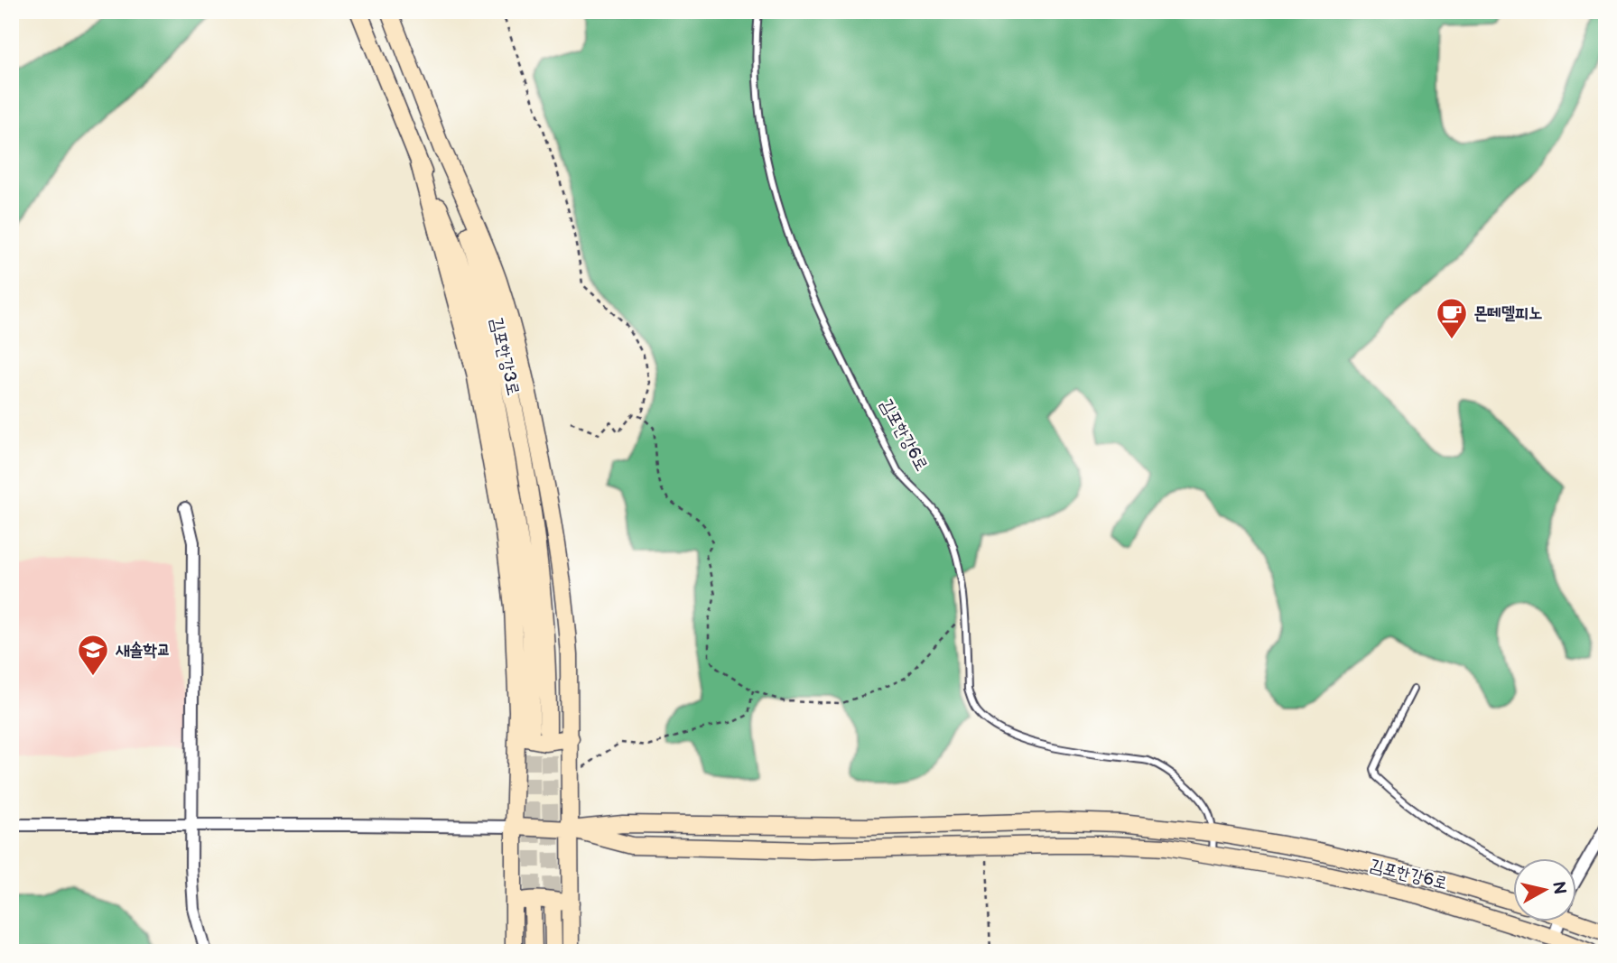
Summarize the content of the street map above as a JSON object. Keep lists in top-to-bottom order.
{
  "streets": {
    "street": ["김포한강3로", "김포한강6로"]
  },
  "places": {
    "cafe": ["몬떼델피노"],
    "school or university": ["새솔학교"]
  },
  "north": "right"
}
